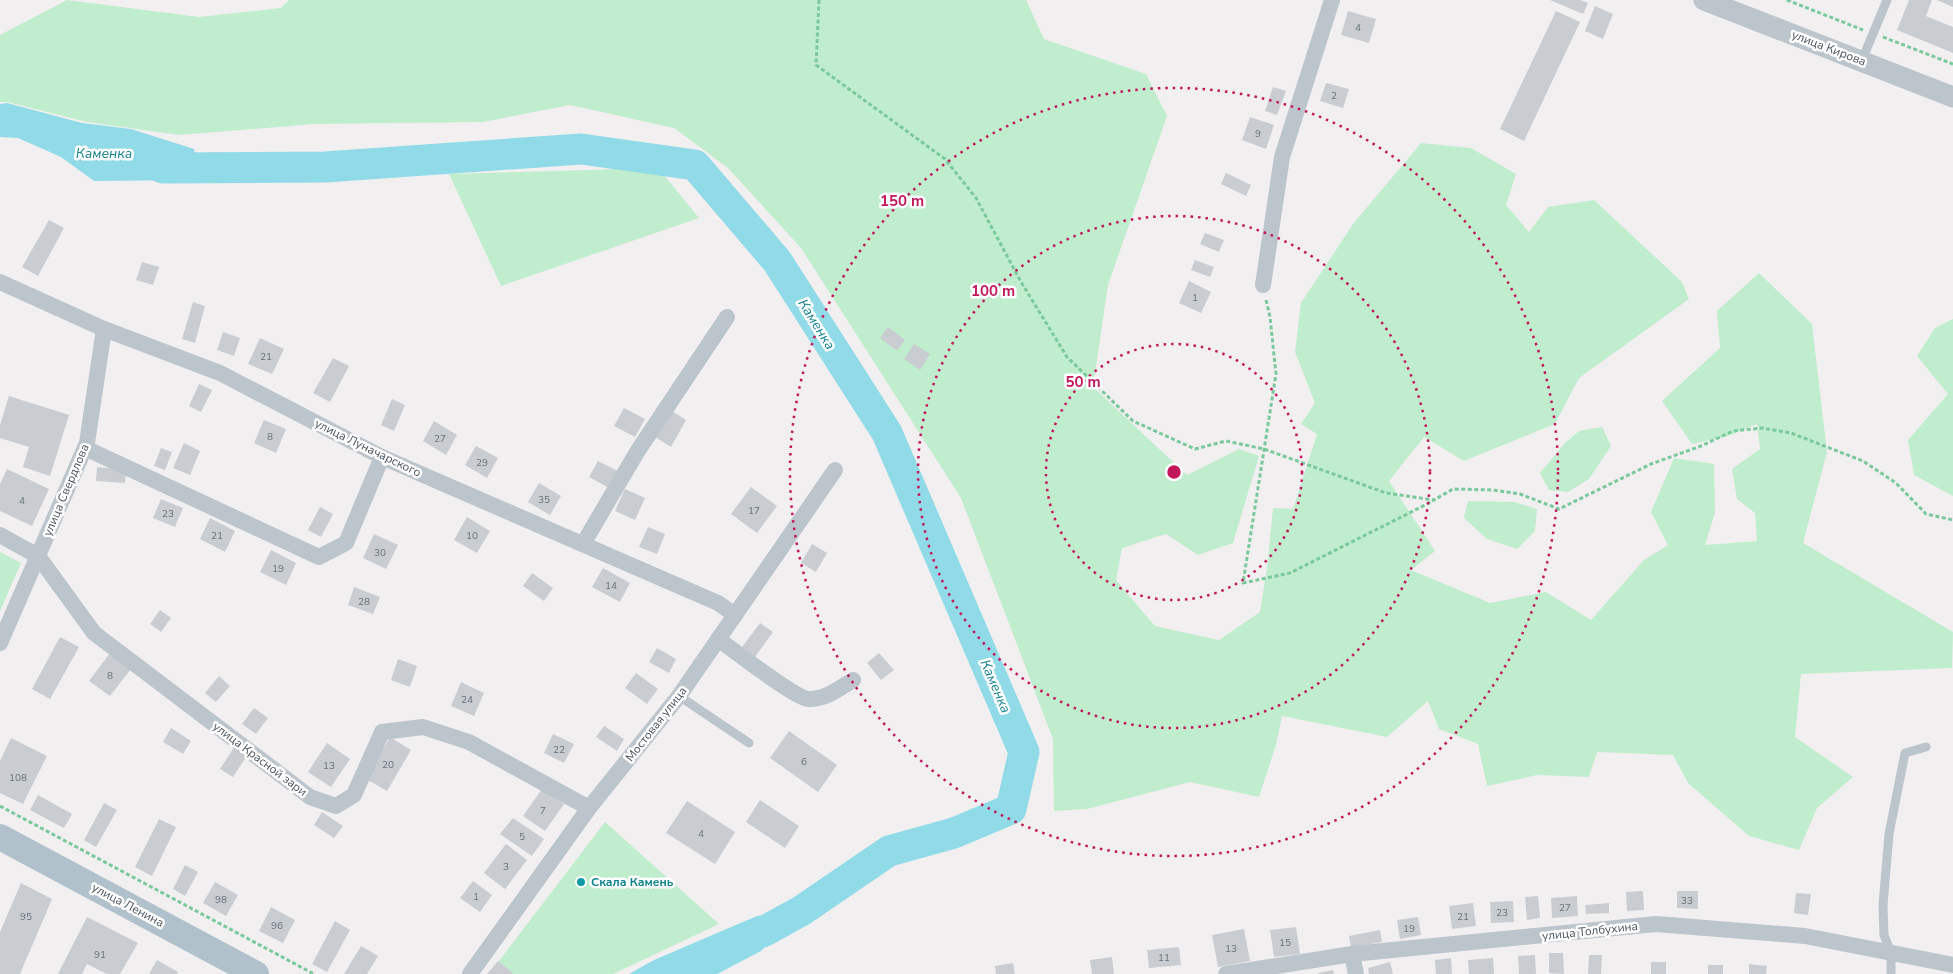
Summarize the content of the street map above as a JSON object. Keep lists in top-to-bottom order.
{
  "streets": {
    "main road": ["улица Ленина"],
    "street": [
      "улица Кирова",
      "улица Луначарского",
      "улица Свердлова",
      "Мостовая улица",
      "улица Красной зари",
      "улица Толбухина"
    ]
  },
  "crossings": [
    ["улица Луначарского", "улица Свердлова"],
    ["улица Луначарского", "Мостовая улица"],
    ["улица Свердлова", "улица Красной зари"],
    ["Мостовая улица", "улица Красной зари"]
  ],
  "water": ["Каменка"],
  "places": ["Скала Камень"],
  "house_numbers": [
    "4",
    "2",
    "9",
    "1",
    "21",
    "8",
    "27",
    "29",
    "35",
    "4",
    "17",
    "23",
    "21",
    "10",
    "30",
    "19",
    "14",
    "28",
    "8",
    "24",
    "22",
    "6",
    "20",
    "13",
    "108",
    "7",
    "4",
    "5",
    "3",
    "1",
    "98",
    "33",
    "27",
    "23",
    "95",
    "21",
    "96",
    "19",
    "15",
    "13",
    "91",
    "11"
  ],
  "rings": ["150 m", "100 m", "50 m"]
}
